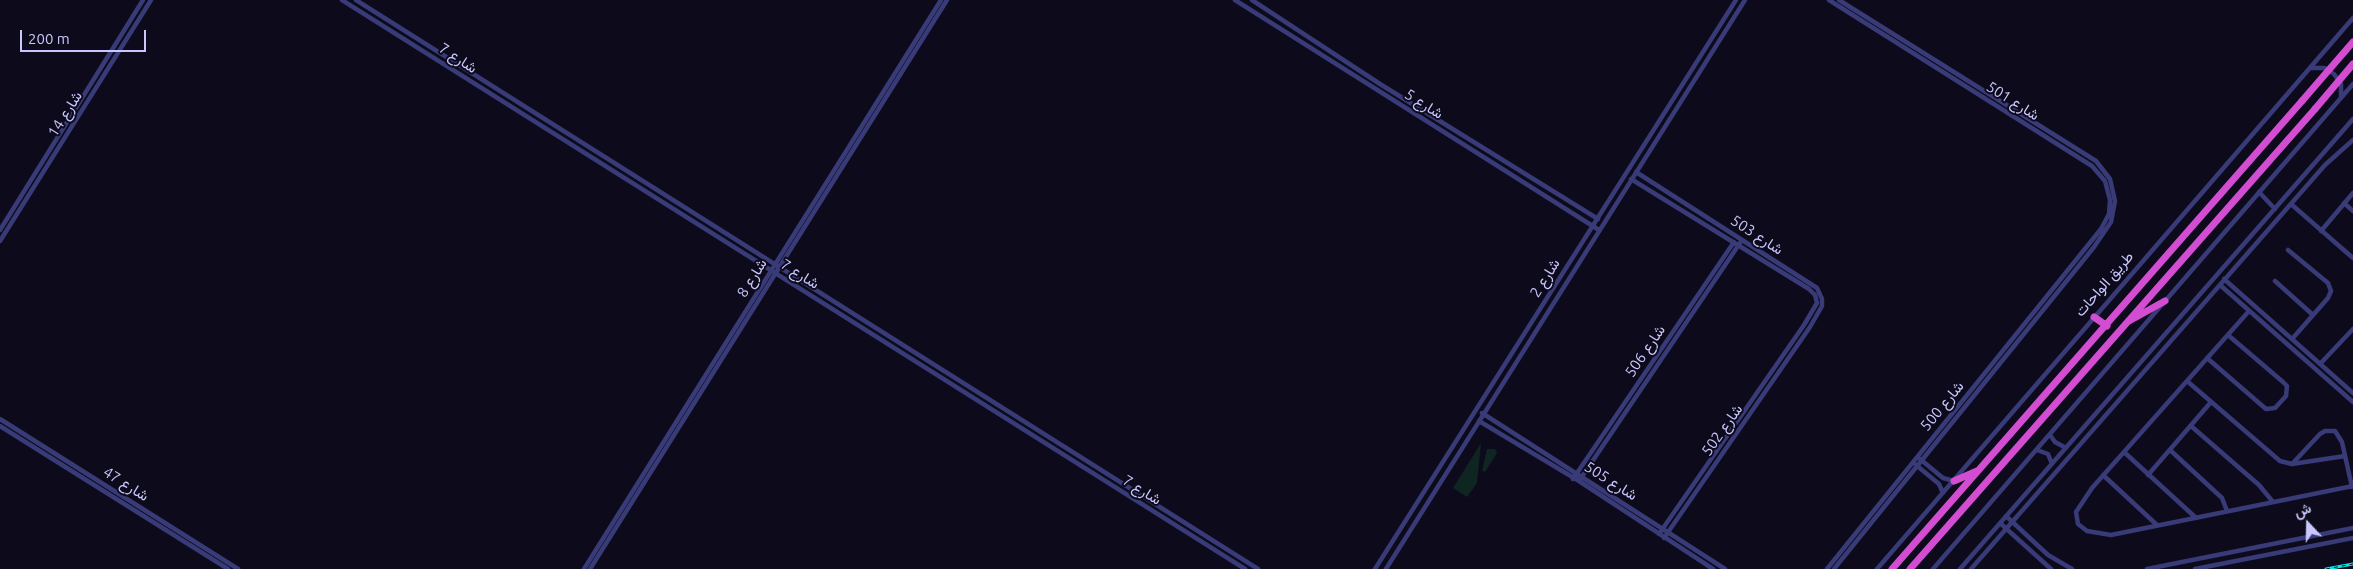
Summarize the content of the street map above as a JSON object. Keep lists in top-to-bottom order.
{
  "streets": {
    "highway": ["طريق الواحات"],
    "street": [
      "شارع 7",
      "شارع 501",
      "شارع 5",
      "شارع 14",
      "شارع 503",
      "شارع 8",
      "شارع 2",
      "شارع 506",
      "شارع 500",
      "شارع 502",
      "شارع 505",
      "شارع 47"
    ]
  },
  "crossings": [
    ["شارع 7", "شارع 8"],
    ["شارع 501", "شارع 500"],
    ["شارع 5", "شارع 2"],
    ["شارع 503", "شارع 2"],
    ["شارع 503", "شارع 506"],
    ["شارع 503", "شارع 502"],
    ["شارع 2", "شارع 505"],
    ["شارع 506", "شارع 505"],
    ["شارع 502", "شارع 505"]
  ],
  "scale_bar": "200 m",
  "north": "top"
}
